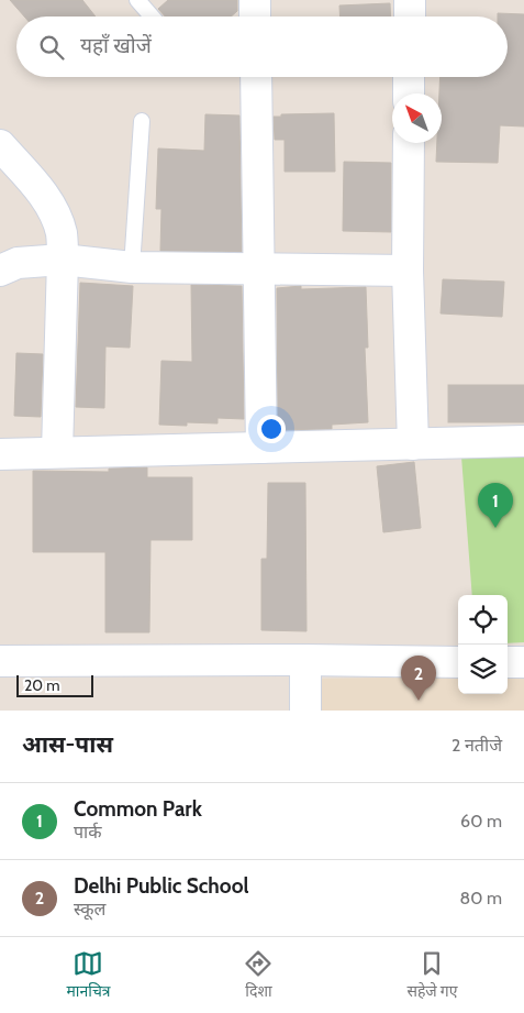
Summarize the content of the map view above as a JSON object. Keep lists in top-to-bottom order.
{
  "scale_bar": "20 m",
  "north": "top left",
  "page": {
    "search": "यहाँ खोजें",
    "pins": ["1", "2"],
    "scale": "20 m",
    "heading": ["आस-पास", "2 नतीजे"],
    "list": [
      {
        "mark": "1",
        "name": "Common Park",
        "note": "पार्क",
        "value": "60 m"
      },
      {
        "mark": "2",
        "name": "Delhi Public School",
        "note": "स्कूल",
        "value": "80 m"
      }
    ],
    "nav": ["मानचित्र", "दिशा", "सहेजे गए"]
  }
}
